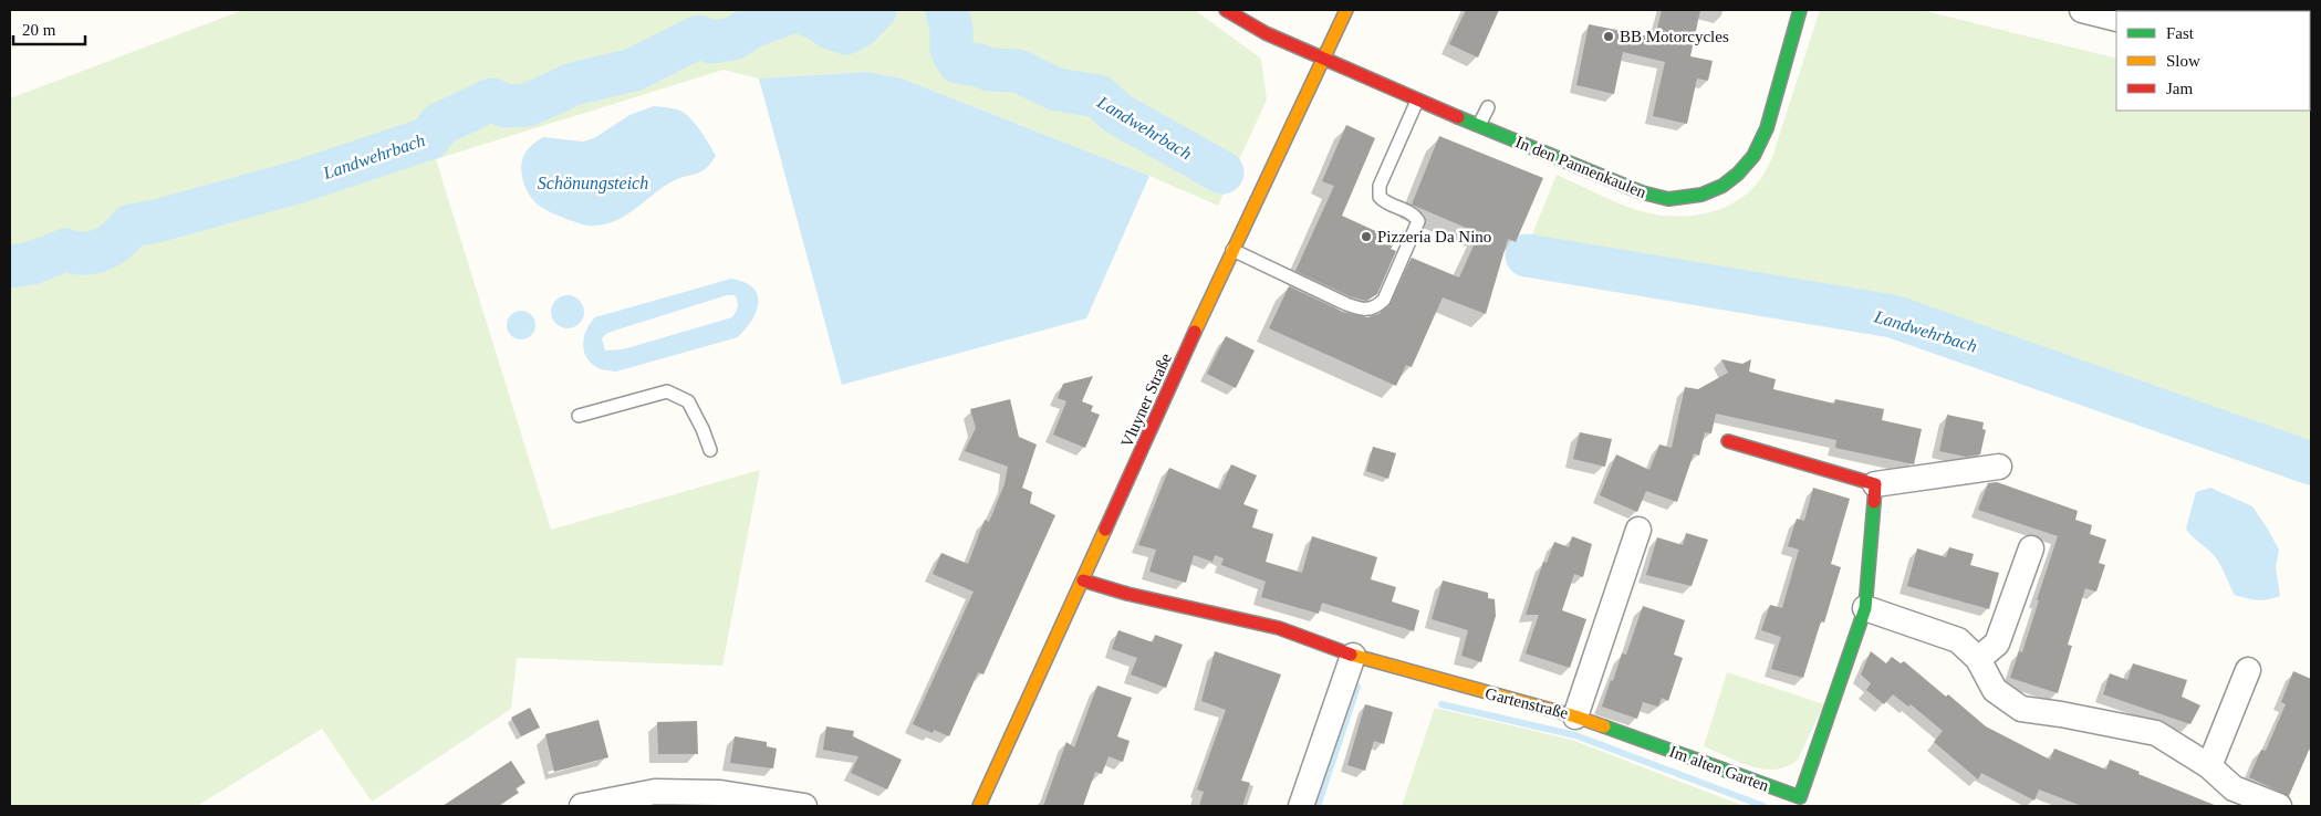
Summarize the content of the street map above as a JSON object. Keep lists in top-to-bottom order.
{
  "streets": {
    "street": [
      "In den Pannenkaulen",
      "Vluyner Straße",
      "Gartenstraße",
      "Im alten Garten"
    ]
  },
  "crossings": [
    ["In den Pannenkaulen", "Vluyner Straße"],
    ["Vluyner Straße", "Gartenstraße"],
    ["Gartenstraße", "Im alten Garten"]
  ],
  "water": ["Landwehrbach", "Schönungsteich"],
  "places": ["BB Motorcycles", "Pizzeria Da Nino"],
  "legend": ["Fast", "Slow", "Jam"],
  "scale_bar": "20 m"
}
